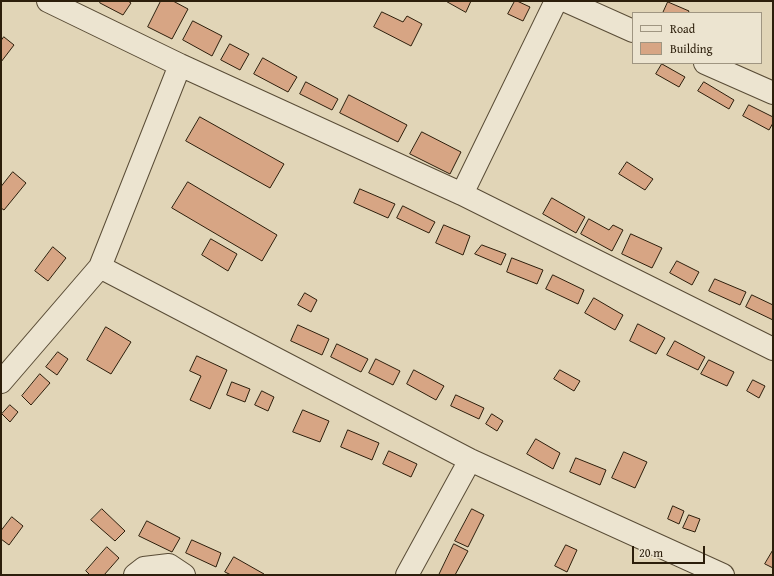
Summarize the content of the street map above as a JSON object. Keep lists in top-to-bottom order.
{
  "legend": ["Road", "Building"],
  "scale_bar": "20 m"
}
